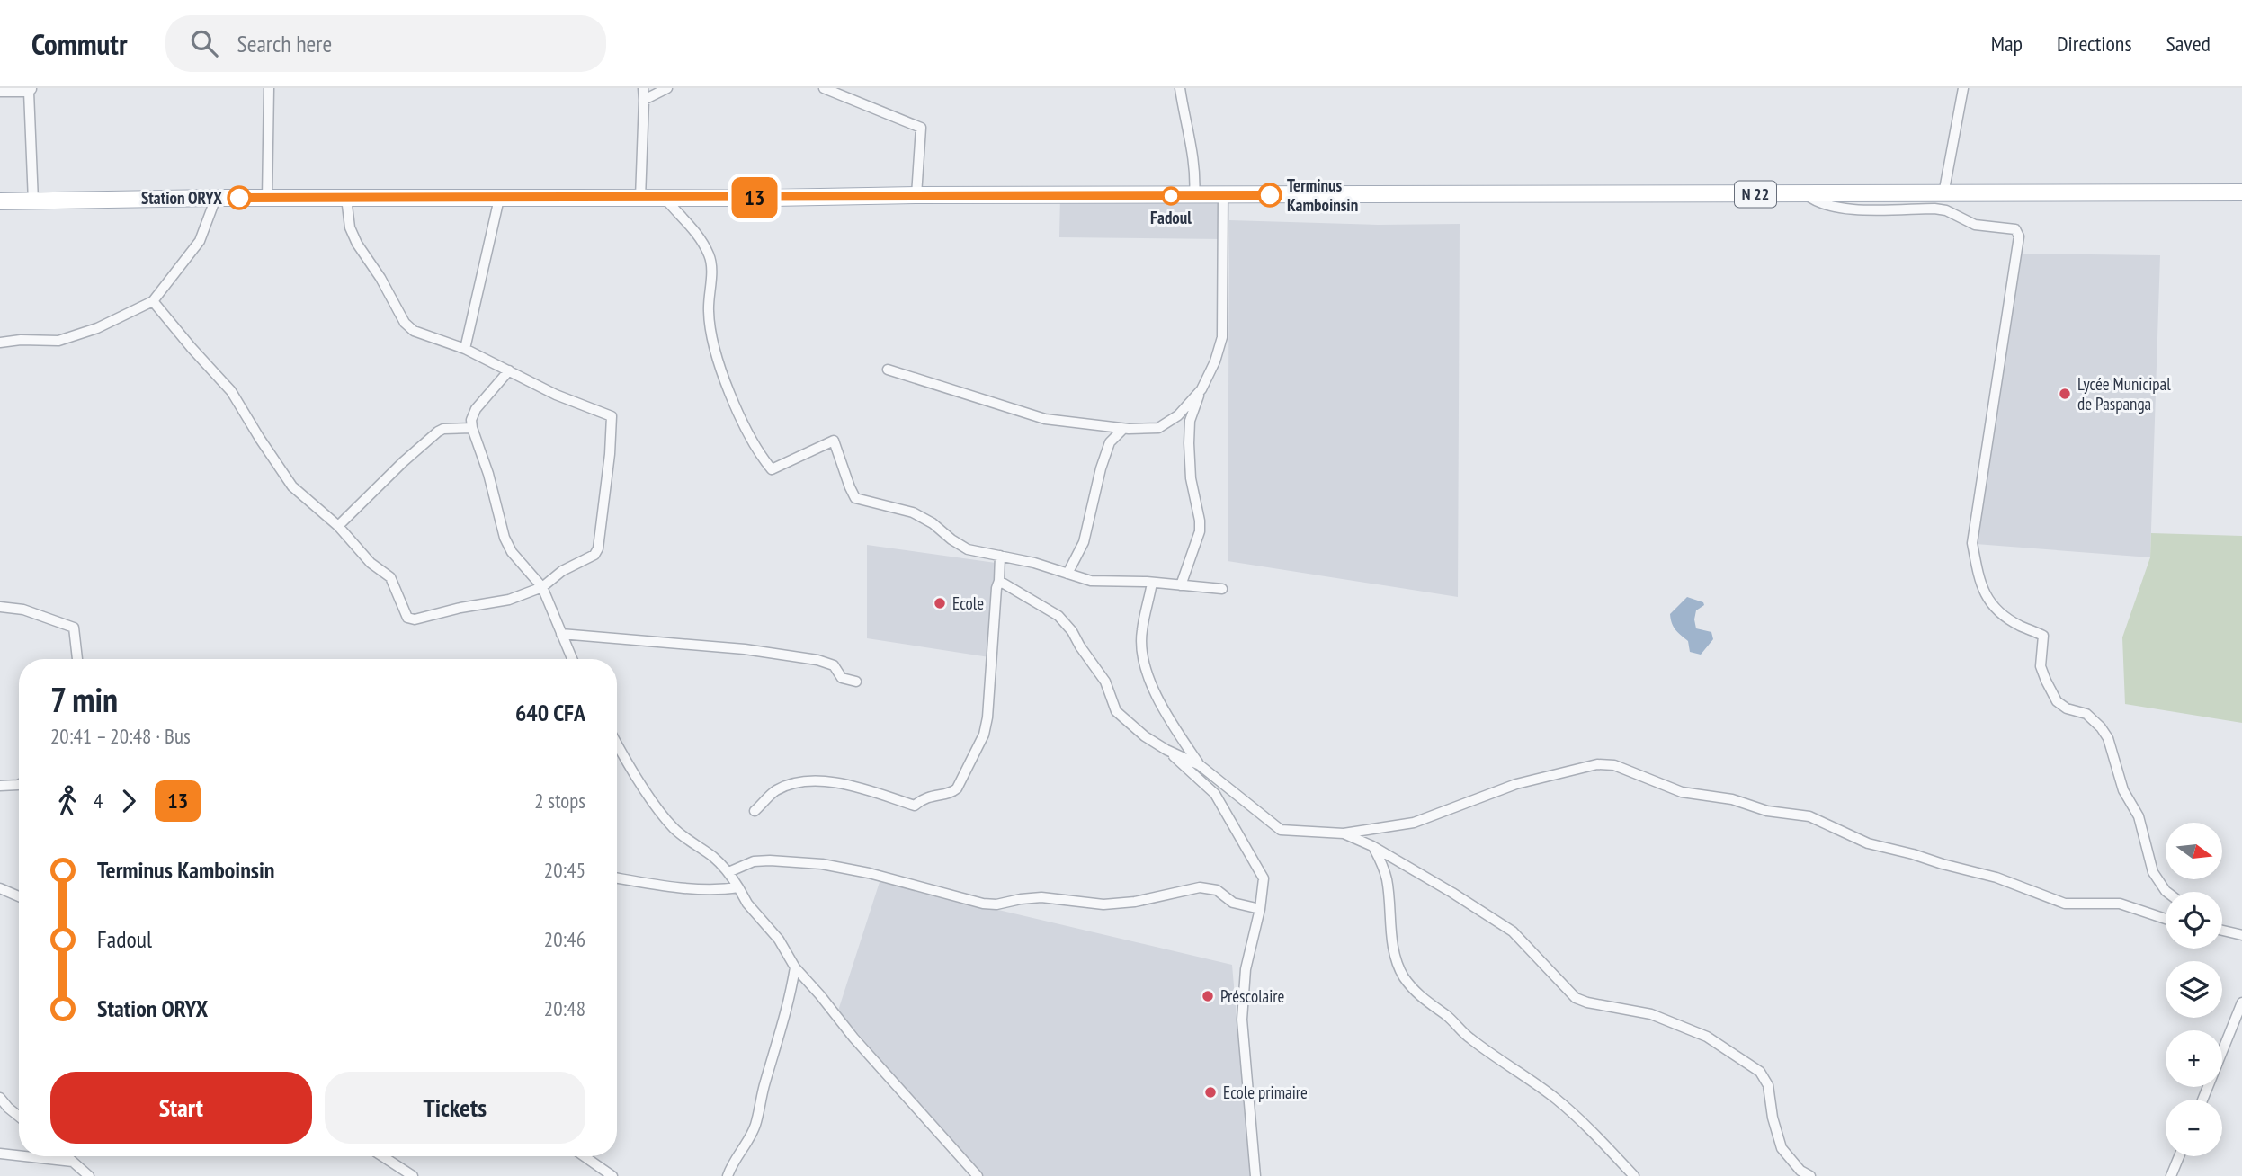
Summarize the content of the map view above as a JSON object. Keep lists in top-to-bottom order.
{
  "streets": {
    "main road": ["N 22"]
  },
  "places": [
    "Terminus Kamboinsin",
    "Fadoul",
    "Station ORYX",
    "Lycée Municipal de Paspanga",
    "Ecole",
    "Préscolaire",
    "Ecole primaire"
  ],
  "lines": ["bus line 13"],
  "north": "right",
  "page": {
    "header": "Commutr",
    "search": "Search here",
    "nav": ["Map", "Directions", "Saved"],
    "on_map": "13",
    "heading": ["7 min", "20:41 – 20:48 · Bus", "640 CFA"],
    "legs": ["4", "13", "2 stops"],
    "map_buttons": ["+", "−"],
    "list": [
      {
        "name": "Terminus Kamboinsin",
        "value": "20:45"
      },
      {
        "name": "Fadoul",
        "value": "20:46"
      },
      {
        "name": "Station ORYX",
        "value": "20:48"
      }
    ],
    "buttons": ["Start", "Tickets"]
  }
}
